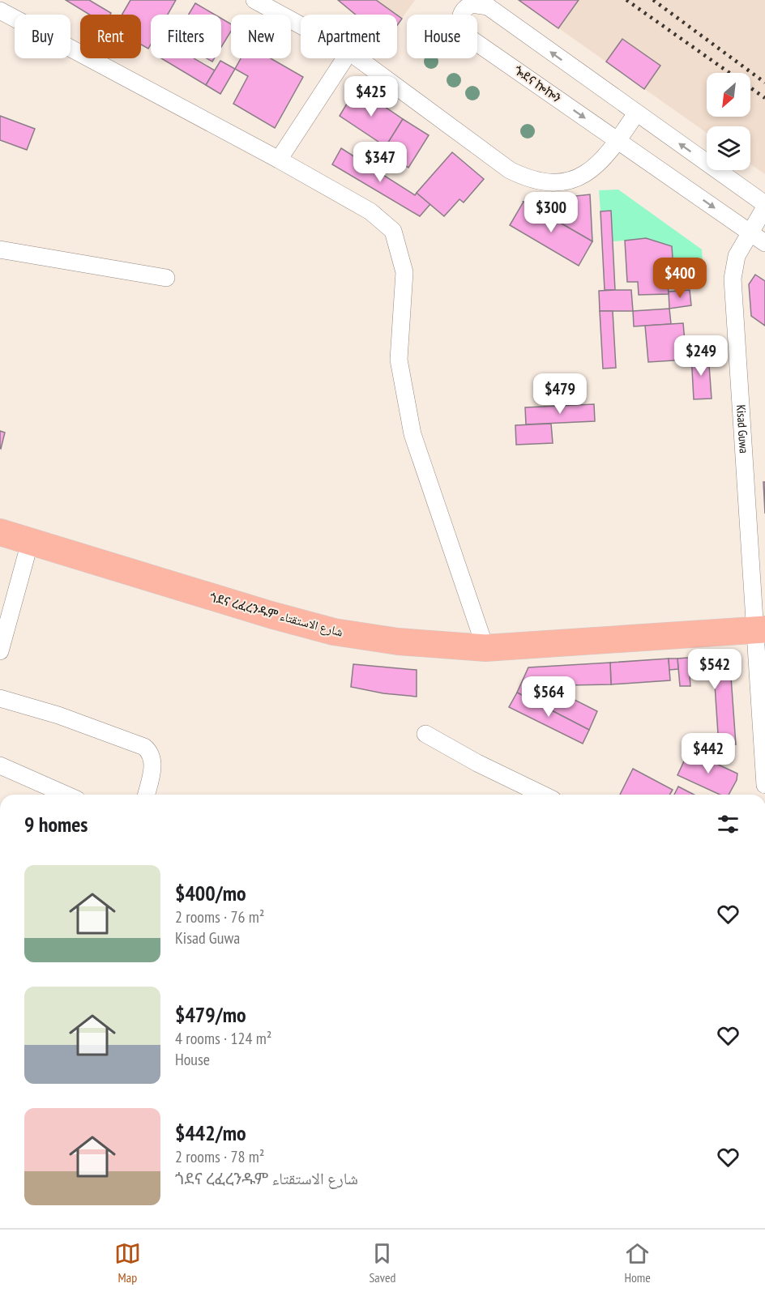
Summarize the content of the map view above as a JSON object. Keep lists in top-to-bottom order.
{
  "streets": {
    "highway": ["ጎደና ረፈረንዱም شارع الاستقتاء"],
    "street": ["ጐደና ኰኰን", "Kisad Guwa"]
  },
  "crossings": [
    ["ጐደና ኰኰን", "Kisad Guwa"],
    ["Kisad Guwa", "ጎደና ረፈረንዱም شارع الاستقتاء"]
  ],
  "north": "bottom left",
  "page": {
    "chip": [
      "Buy",
      "Rent",
      "Filters",
      "New",
      "Apartment",
      "House"
    ],
    "price": [
      "$425",
      "$347",
      "$300",
      "$400",
      "$249",
      "$479",
      "$542",
      "$564",
      "$442"
    ],
    "heading": "9 homes",
    "list": [
      {
        "name": "$400/mo",
        "note": "2 rooms · 76 m² · Kisad Guwa"
      },
      {
        "name": "$479/mo",
        "note": "4 rooms · 124 m² · House"
      },
      {
        "name": "$442/mo",
        "note": "2 rooms · 78 m² · ጎደና ረፈረንዱም شارع الاستقتاء"
      }
    ],
    "tabs": ["Map", "Saved", "Home"]
  }
}
